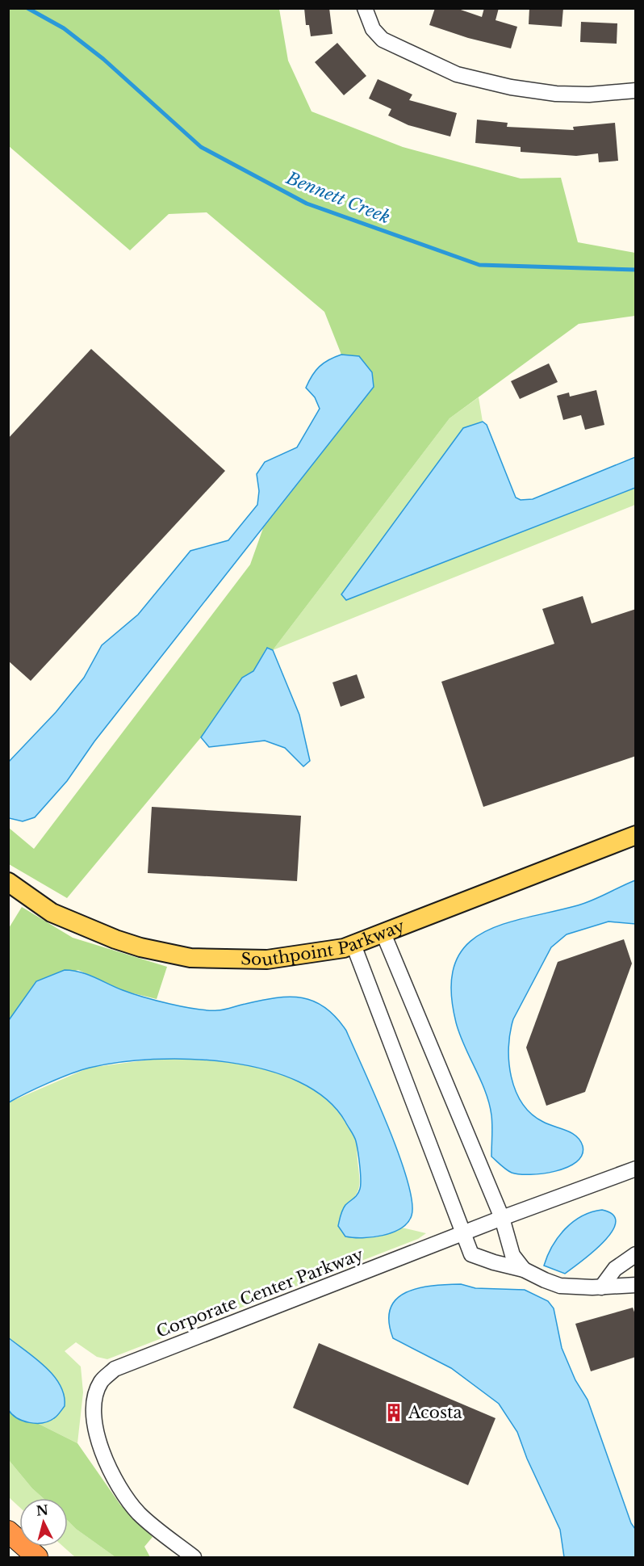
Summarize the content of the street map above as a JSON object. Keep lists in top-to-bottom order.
{
  "streets": {
    "main road": ["Southpoint Parkway"],
    "street": ["Corporate Center Parkway"]
  },
  "water": ["Bennett Creek"],
  "places": {
    "building": ["Acosta"]
  },
  "north": "top"
}
